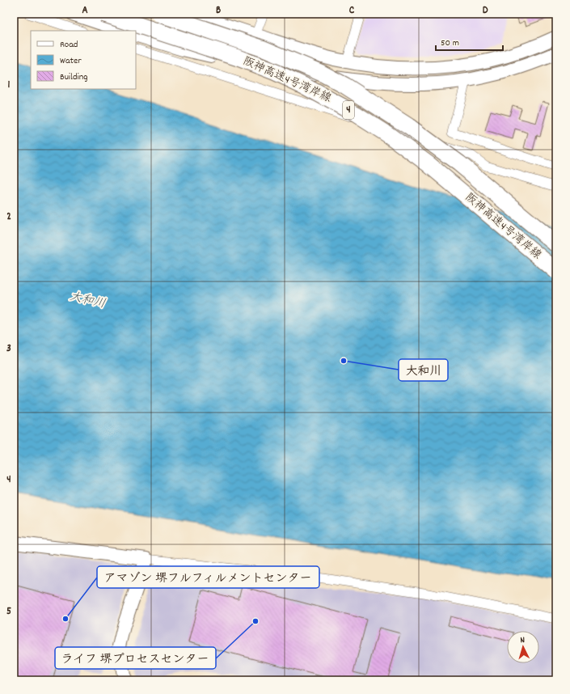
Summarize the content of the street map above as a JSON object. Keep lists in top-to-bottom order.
{
  "streets": {
    "highway": ["阪神高速4号湾岸線", "4"]
  },
  "water": ["大和川"],
  "places": ["大和川", "アマゾン 堺フルフィルメントセンター", "ライフ 堺プロセスセンター"],
  "legend": ["Road", "Water", "Building"],
  "scale_bar": "50 m",
  "north": "top",
  "grid": {
    "columns": [
      "A",
      "B",
      "C",
      "D"
    ],
    "rows": [
      "1",
      "2",
      "3",
      "4",
      "5"
    ]
  }
}
